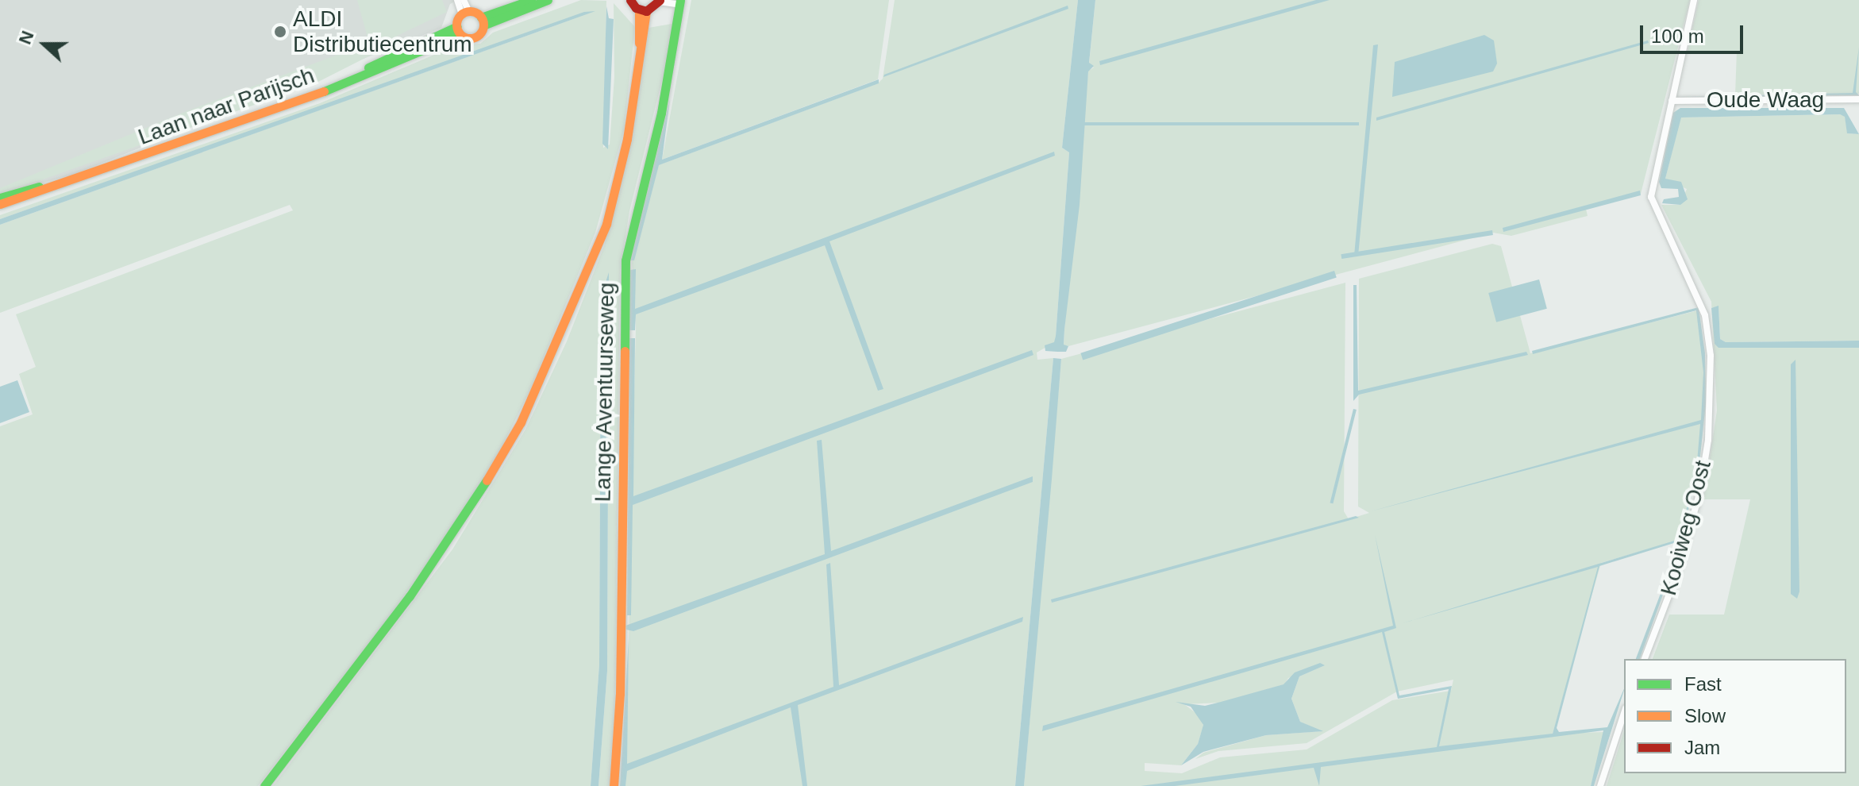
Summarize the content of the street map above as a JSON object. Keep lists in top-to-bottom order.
{
  "streets": {
    "street": [
      "Oude Waag",
      "Laan naar Parijsch",
      "Lange Aventuurseweg",
      "Kooiweg Oost"
    ]
  },
  "crossings": [
    ["Oude Waag", "Kooiweg Oost"]
  ],
  "places": ["ALDI Distributiecentrum"],
  "legend": ["Fast", "Slow", "Jam"],
  "scale_bar": "100 m",
  "north": "left"
}
